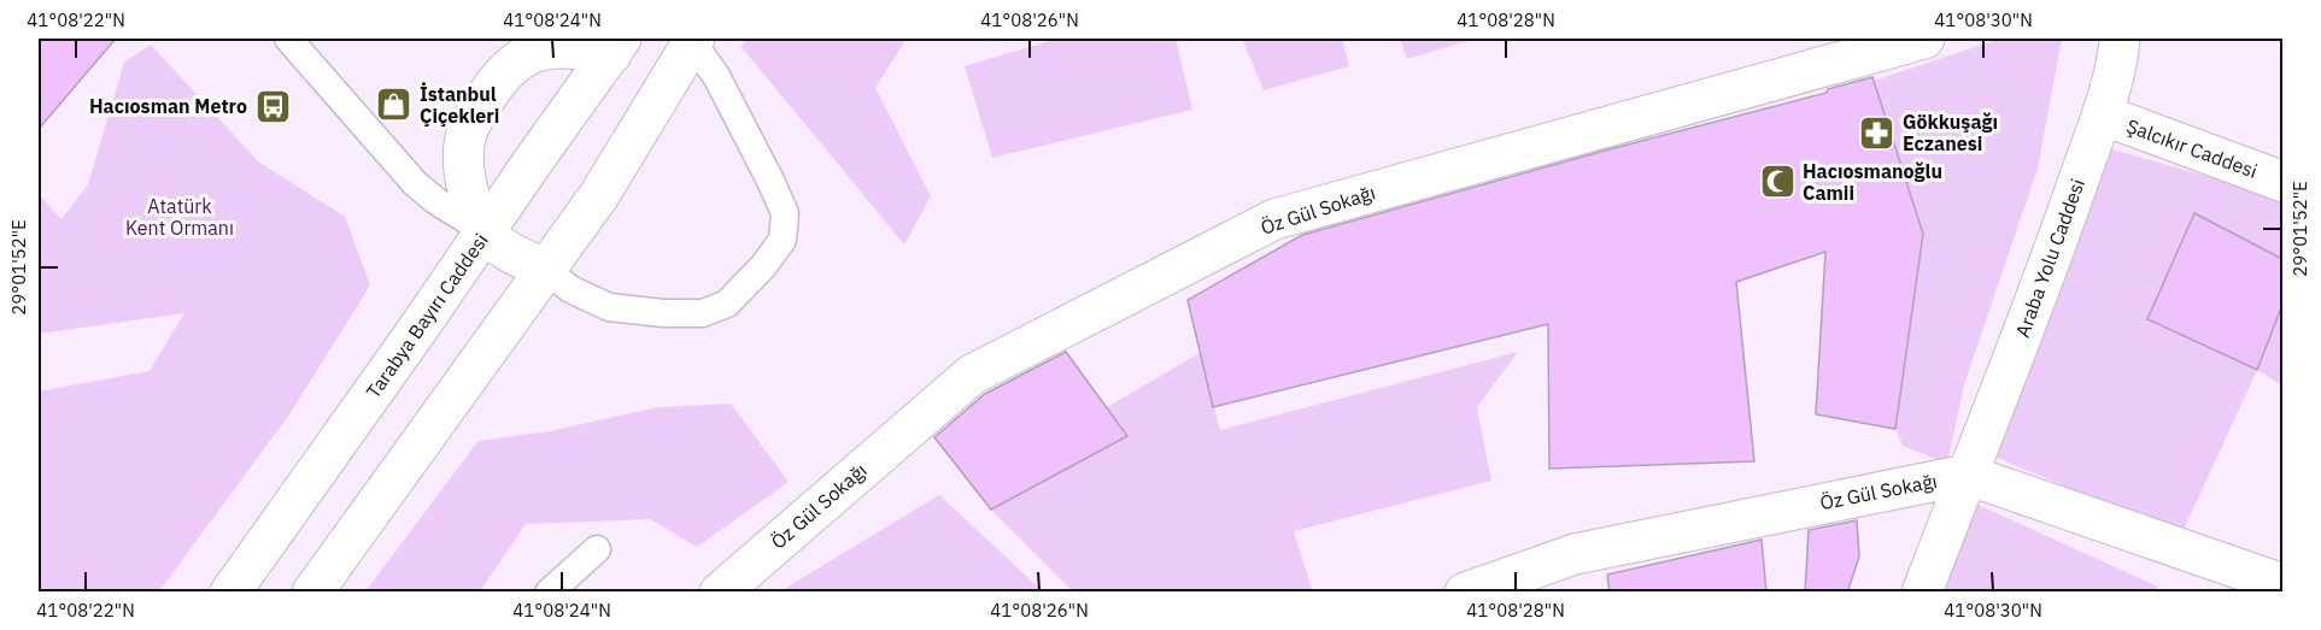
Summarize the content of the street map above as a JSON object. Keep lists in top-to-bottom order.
{
  "streets": {
    "street": [
      "Şalcıkır Caddesi",
      "Öz Gül Sokağı",
      "Araba Yolu Caddesi",
      "Tarabya Bayırı Caddesi"
    ]
  },
  "crossings": [
    ["Şalcıkır Caddesi", "Araba Yolu Caddesi"],
    ["Öz Gül Sokağı", "Araba Yolu Caddesi"]
  ],
  "parks": ["Atatürk Kent Ormanı"],
  "places": {
    "shop": ["İstanbul Çiçekleri"],
    "bus stop": ["Hacıosman Metro"],
    "pharmacy": ["Gökkuşağı Eczanesi"],
    "mosque": ["Hacıosmanoğlu Camii"]
  },
  "coordinates": [
    "41°08'22\"N",
    "41°08'24\"N",
    "41°08'26\"N",
    "41°08'28\"N",
    "41°08'30\"N",
    "29°01'52\"E"
  ]
}
